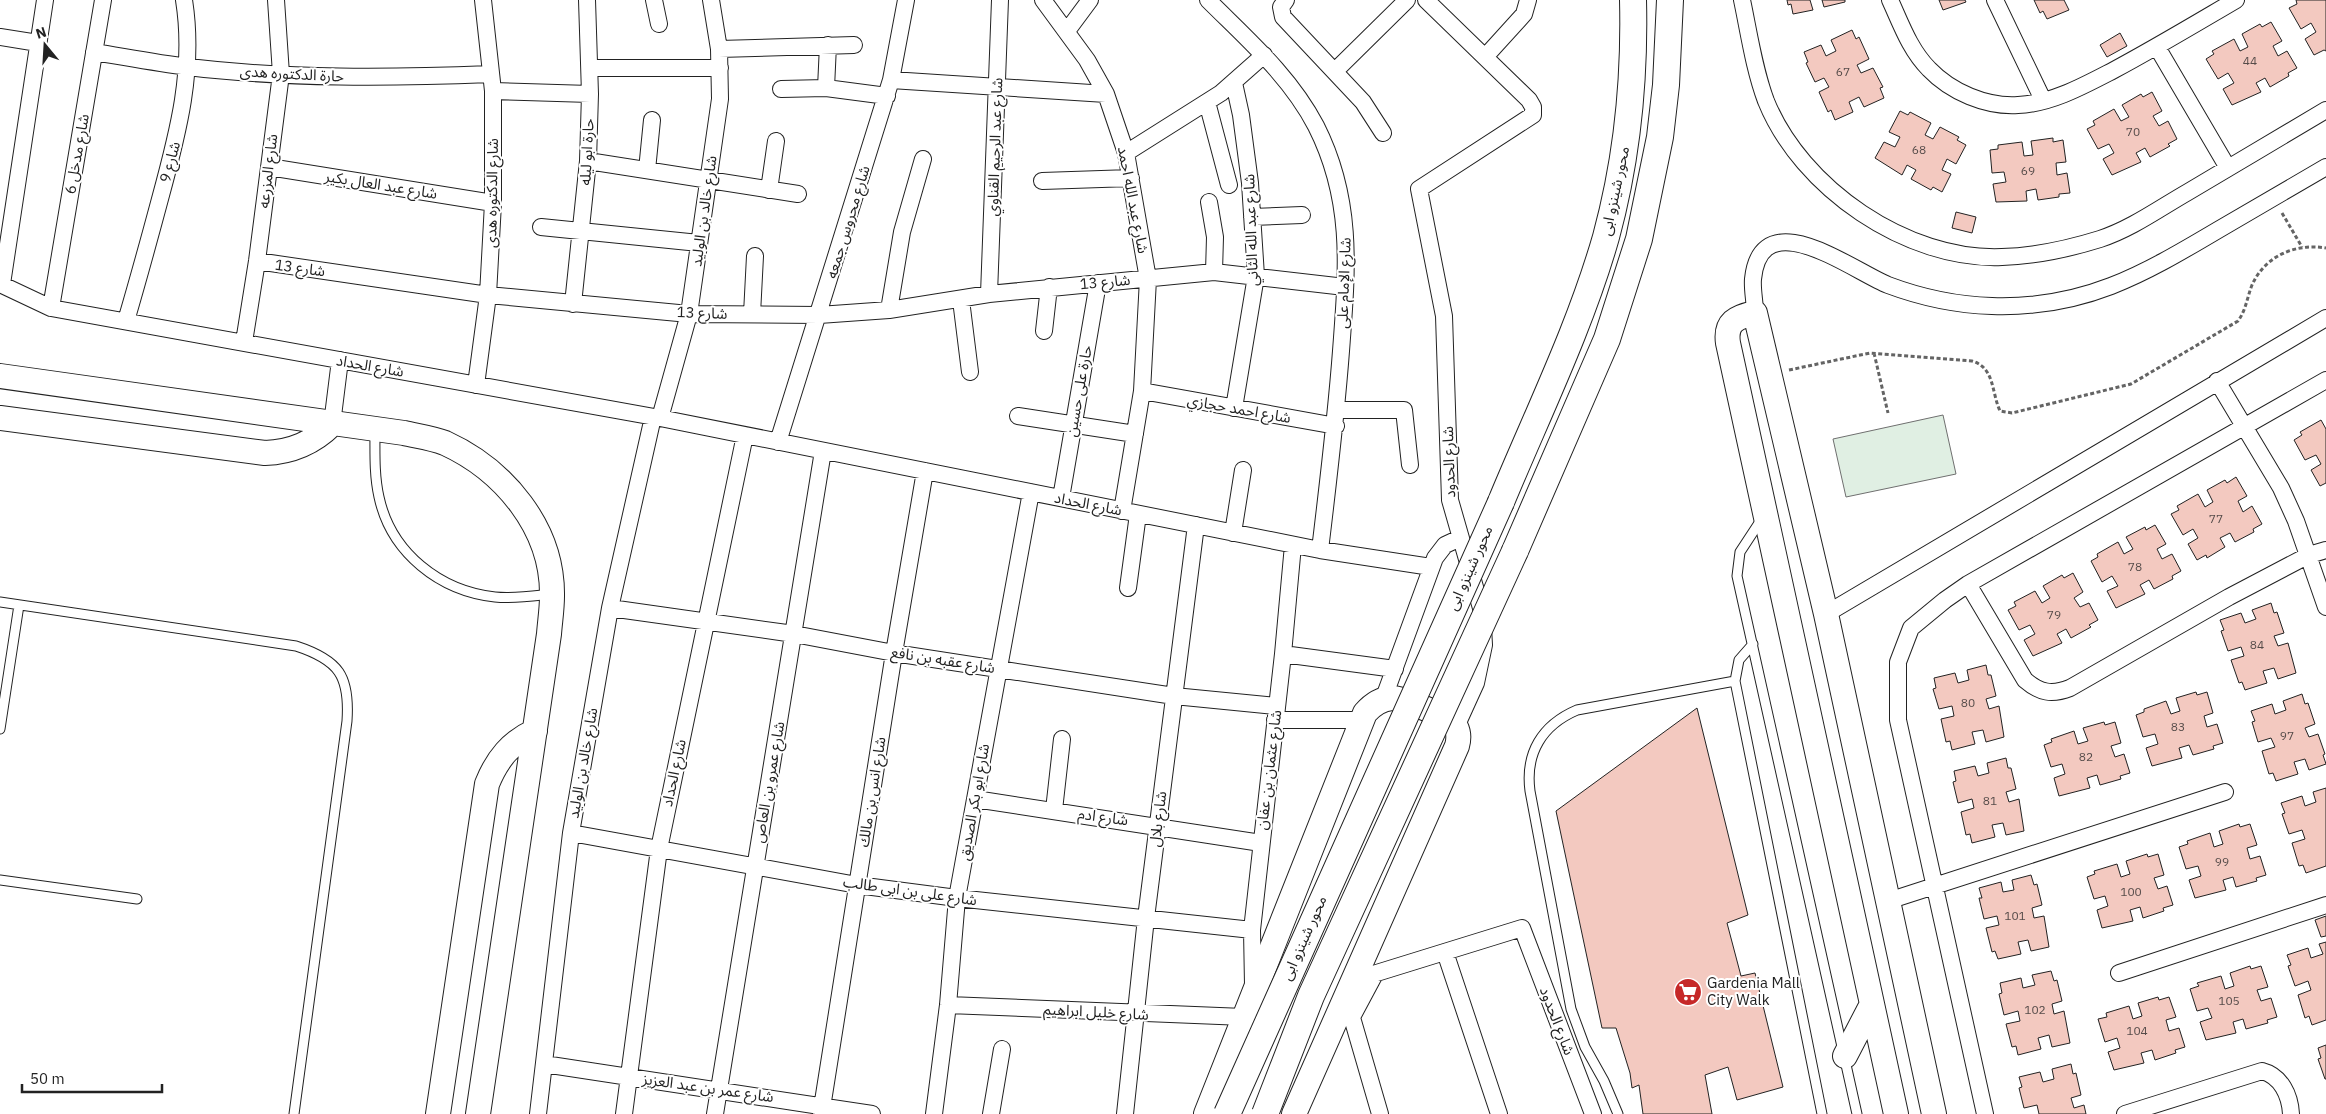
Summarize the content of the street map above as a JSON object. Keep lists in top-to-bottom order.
{
  "streets": {
    "main road": ["محور شينزو ابى"],
    "street": [
      "حارة الدكتوره هدى",
      "شارع عبد الرحيم القناوي",
      "حارة ابو ليله",
      "شارع مدخل 6",
      "شارع 9",
      "شارع المزرعه",
      "شارع عبد العال بكير",
      "شارع الدكتوره هدى",
      "شارع عبد الله احمد",
      "شارع خالد بن الوليد",
      "شارع محروس جمعه",
      "شارع عبد الله الثاني",
      "شارع 13",
      "شارع الإمام على",
      "شارع الحداد",
      "حارة على حسين",
      "شارع احمد حجازي",
      "شارع الحدود",
      "شارع عقبه بن نافع",
      "شارع عثمان بن عفان",
      "شارع عمرو بن العاص",
      "شارع انس بن مالك",
      "شارع ابو بكر الصديق",
      "شارع ادم",
      "شارع بلال",
      "شارع على بن ابى طالب",
      "شارع خليل ابراهيم",
      "شارع عمر بن عبد العزيز"
    ]
  },
  "crossings": [
    ["حارة الدكتوره هدى", "شارع مدخل 6"],
    ["حارة الدكتوره هدى", "شارع 9"],
    ["حارة الدكتوره هدى", "شارع المزرعه"],
    ["حارة الدكتوره هدى", "شارع الدكتوره هدى"],
    ["شارع عبد الرحيم القناوي", "شارع 13"],
    ["حارة ابو ليله", "شارع 13"],
    ["شارع مدخل 6", "شارع الحداد"],
    ["شارع 9", "شارع الحداد"],
    ["شارع المزرعه", "شارع عبد العال بكير"],
    ["شارع المزرعه", "شارع 13"],
    ["شارع المزرعه", "شارع الحداد"],
    ["شارع عبد العال بكير", "شارع الدكتوره هدى"],
    ["شارع الدكتوره هدى", "شارع 13"],
    ["شارع الدكتوره هدى", "شارع الحداد"],
    ["شارع عبد الله احمد", "شارع 13"],
    ["شارع عبد الله احمد", "شارع الحداد"],
    ["شارع عبد الله احمد", "شارع احمد حجازي"],
    ["شارع خالد بن الوليد", "شارع 13"],
    ["شارع خالد بن الوليد", "شارع الحداد"],
    ["شارع خالد بن الوليد", "شارع عقبه بن نافع"],
    ["شارع خالد بن الوليد", "شارع على بن ابى طالب"],
    ["شارع خالد بن الوليد", "شارع عمر بن عبد العزيز"],
    ["شارع محروس جمعه", "شارع 13"],
    ["شارع محروس جمعه", "شارع الحداد"],
    ["شارع عبد الله الثاني", "شارع 13"],
    ["شارع عبد الله الثاني", "شارع احمد حجازي"],
    ["شارع 13", "شارع الإمام على"],
    ["شارع 13", "حارة على حسين"],
    ["شارع الإمام على", "شارع الحداد"],
    ["شارع الإمام على", "شارع احمد حجازي"],
    ["شارع الحداد", "حارة على حسين"],
    ["شارع الحداد", "شارع عقبه بن نافع"],
    ["شارع الحداد", "شارع عثمان بن عفان"],
    ["شارع الحداد", "شارع عمرو بن العاص"],
    ["شارع الحداد", "شارع انس بن مالك"],
    ["شارع الحداد", "شارع ابو بكر الصديق"],
    ["شارع الحداد", "شارع بلال"],
    ["شارع الحداد", "شارع على بن ابى طالب"],
    ["شارع الحداد", "شارع عمر بن عبد العزيز"],
    ["شارع عقبه بن نافع", "شارع عثمان بن عفان"],
    ["شارع عقبه بن نافع", "شارع عمرو بن العاص"],
    ["شارع عقبه بن نافع", "شارع انس بن مالك"],
    ["شارع عقبه بن نافع", "شارع ابو بكر الصديق"],
    ["شارع عقبه بن نافع", "شارع بلال"],
    ["شارع عثمان بن عفان", "شارع ادم"],
    ["شارع عثمان بن عفان", "شارع على بن ابى طالب"],
    ["شارع عثمان بن عفان", "شارع خليل ابراهيم"],
    ["شارع عمرو بن العاص", "شارع على بن ابى طالب"],
    ["شارع عمرو بن العاص", "شارع عمر بن عبد العزيز"],
    ["شارع انس بن مالك", "شارع على بن ابى طالب"],
    ["شارع انس بن مالك", "شارع عمر بن عبد العزيز"],
    ["شارع ابو بكر الصديق", "شارع ادم"],
    ["شارع ابو بكر الصديق", "شارع على بن ابى طالب"],
    ["شارع ابو بكر الصديق", "شارع خليل ابراهيم"],
    ["شارع ادم", "شارع بلال"],
    ["شارع بلال", "شارع على بن ابى طالب"],
    ["شارع بلال", "شارع خليل ابراهيم"]
  ],
  "places": {
    "supermarket": ["Gardenia Mall City Walk"]
  },
  "house_numbers": [
    "44",
    "67",
    "70",
    "68",
    "69",
    "77",
    "78",
    "79",
    "84",
    "80",
    "83",
    "97",
    "82",
    "81",
    "99",
    "100",
    "101",
    "105",
    "102",
    "104"
  ],
  "scale_bar": "50 m",
  "north": "top"
}
